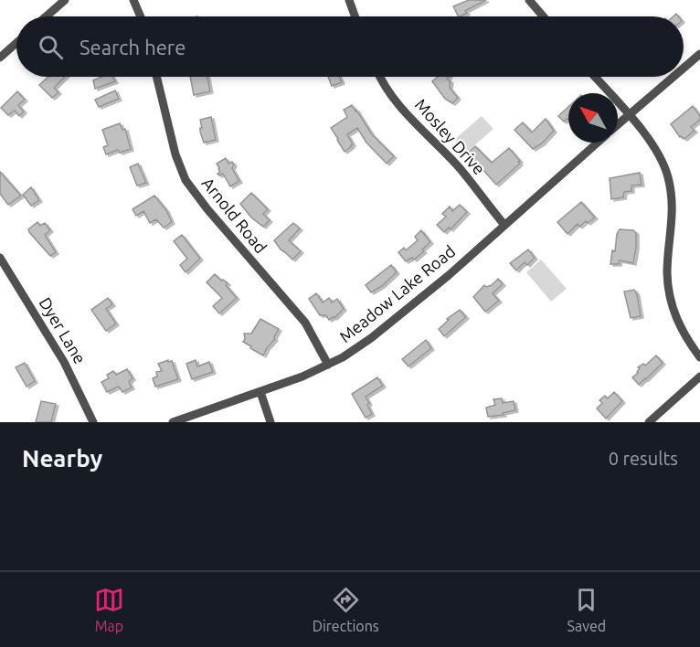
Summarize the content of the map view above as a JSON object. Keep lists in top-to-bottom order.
{
  "streets": {
    "street": [
      "Mosley Drive",
      "Arnold Road",
      "Meadow Lake Road",
      "Dyer Lane"
    ]
  },
  "crossings": [
    ["Mosley Drive", "Meadow Lake Road"],
    ["Arnold Road", "Meadow Lake Road"]
  ],
  "north": "top left",
  "page": {
    "search": "Search here",
    "heading": ["Nearby", "0 results"],
    "nav": ["Map", "Directions", "Saved"]
  }
}
